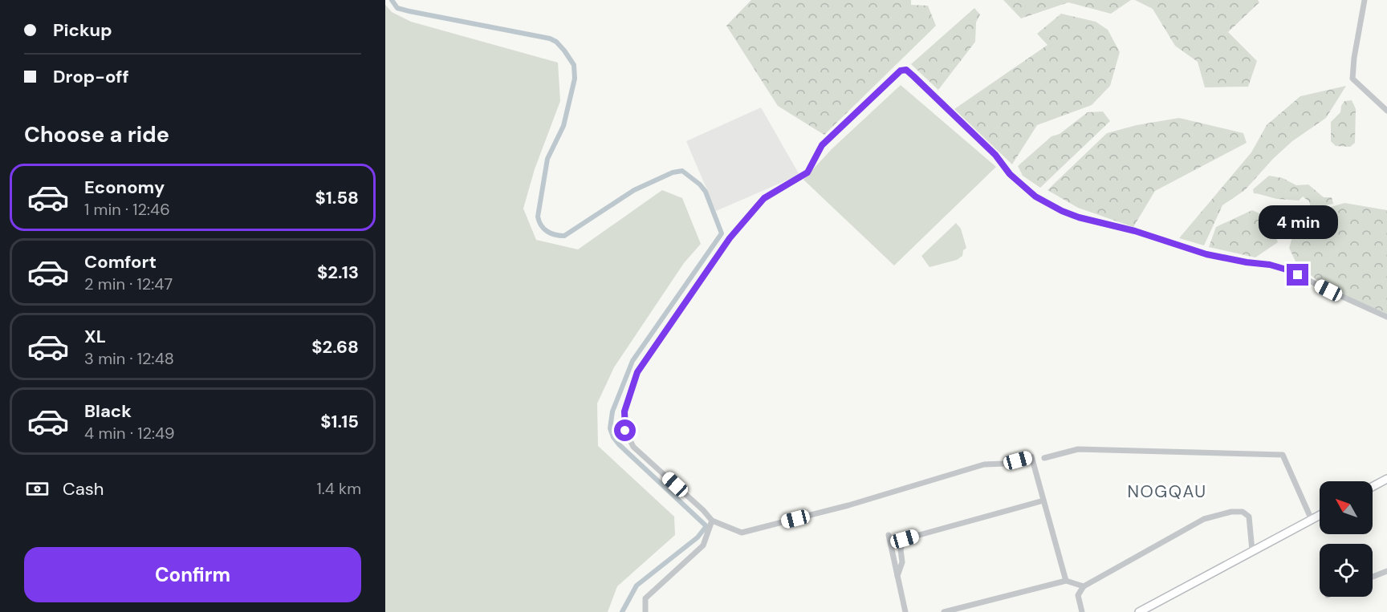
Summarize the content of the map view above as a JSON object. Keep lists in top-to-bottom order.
{
  "districts": ["NOGQAU"],
  "north": "top left",
  "page": {
    "banner": ["Pickup", "Drop-off"],
    "heading": "Choose a ride",
    "list": [
      {
        "name": "Economy",
        "note": "1 min · 12:46",
        "value": "$1.58"
      },
      {
        "name": "Comfort",
        "note": "2 min · 12:47",
        "value": "$2.13"
      },
      {
        "name": "XL",
        "note": "3 min · 12:48",
        "value": "$2.68"
      },
      {
        "name": "Black",
        "note": "4 min · 12:49",
        "value": "$1.15"
      }
    ],
    "bubble": "4 min",
    "pay": ["Cash", "1.4 km"],
    "buttons": "Confirm"
  }
}
